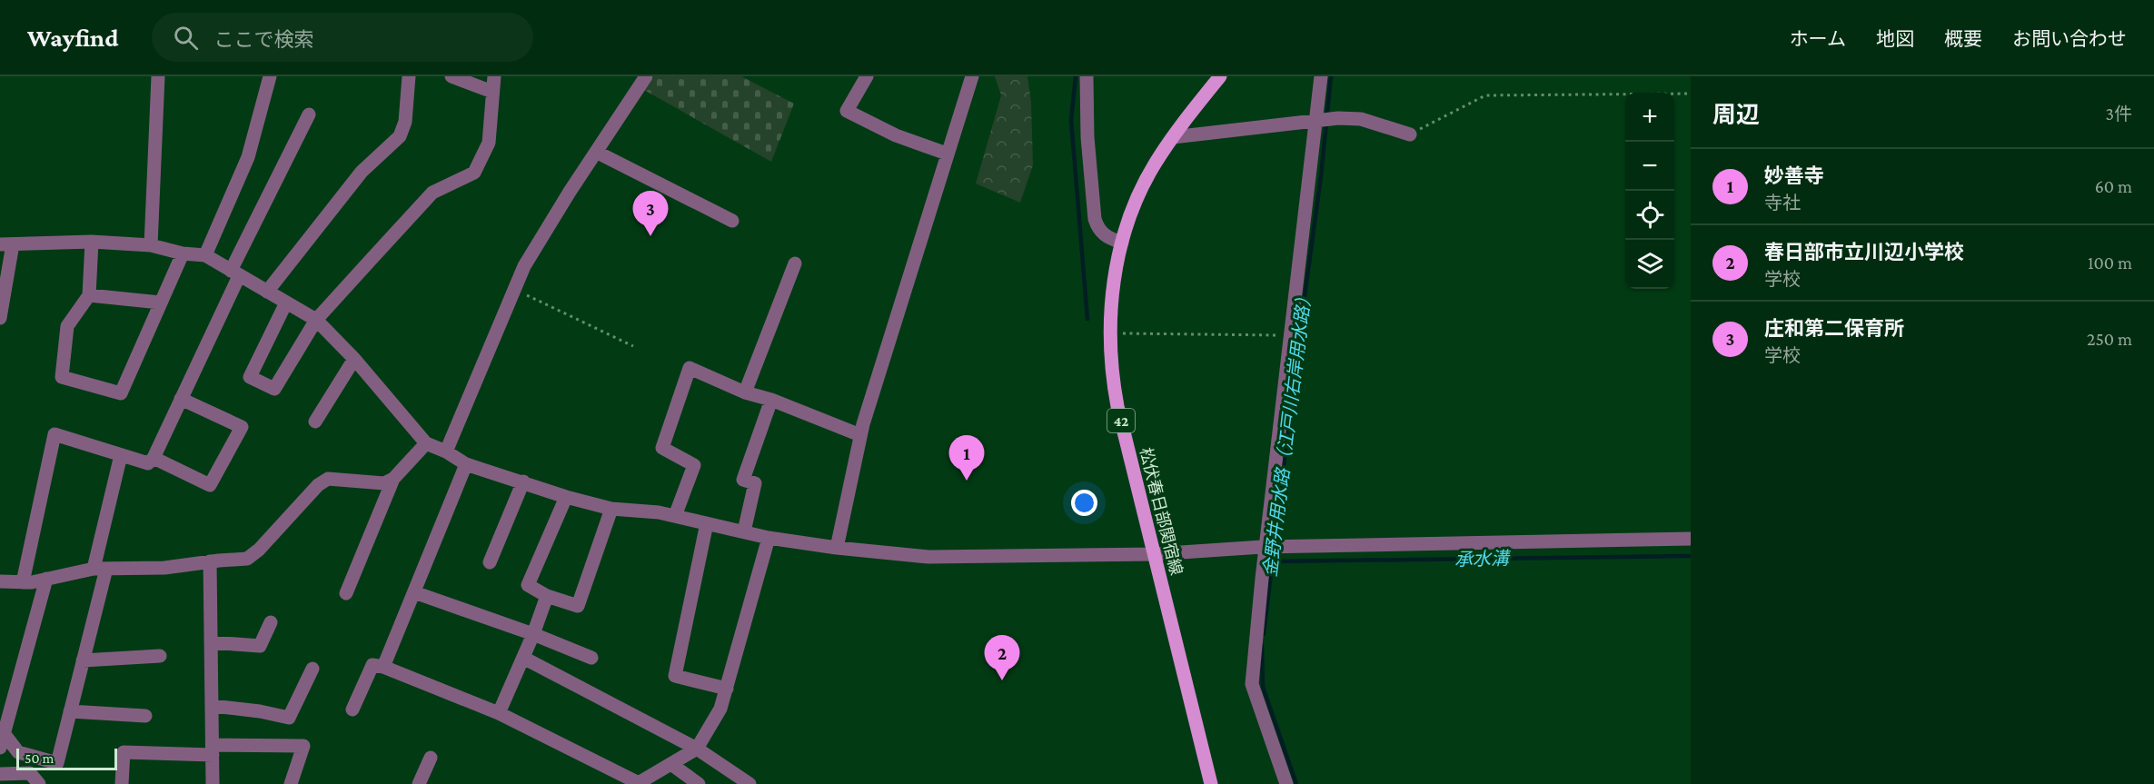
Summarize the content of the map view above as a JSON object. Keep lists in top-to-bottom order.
{
  "streets": {
    "main road": ["42", "松伏春日部関宿線"]
  },
  "water": ["金野井用水路（江戸川右岸用水路）", "承水溝"],
  "scale_bar": "50 m",
  "page": {
    "header": "Wayfind",
    "search": "ここで検索",
    "nav": [
      "ホーム",
      "地図",
      "概要",
      "お問い合わせ"
    ],
    "heading": ["周辺", "3件"],
    "map_buttons": ["+", "−"],
    "list": [
      {
        "mark": "1",
        "name": "妙善寺",
        "note": "寺社",
        "value": "60 m"
      },
      {
        "mark": "2",
        "name": "春日部市立川辺小学校",
        "note": "学校",
        "value": "100 m"
      },
      {
        "mark": "3",
        "name": "庄和第二保育所",
        "note": "学校",
        "value": "250 m"
      }
    ],
    "pins": ["3", "1", "2"],
    "scale": "50 m"
  }
}
